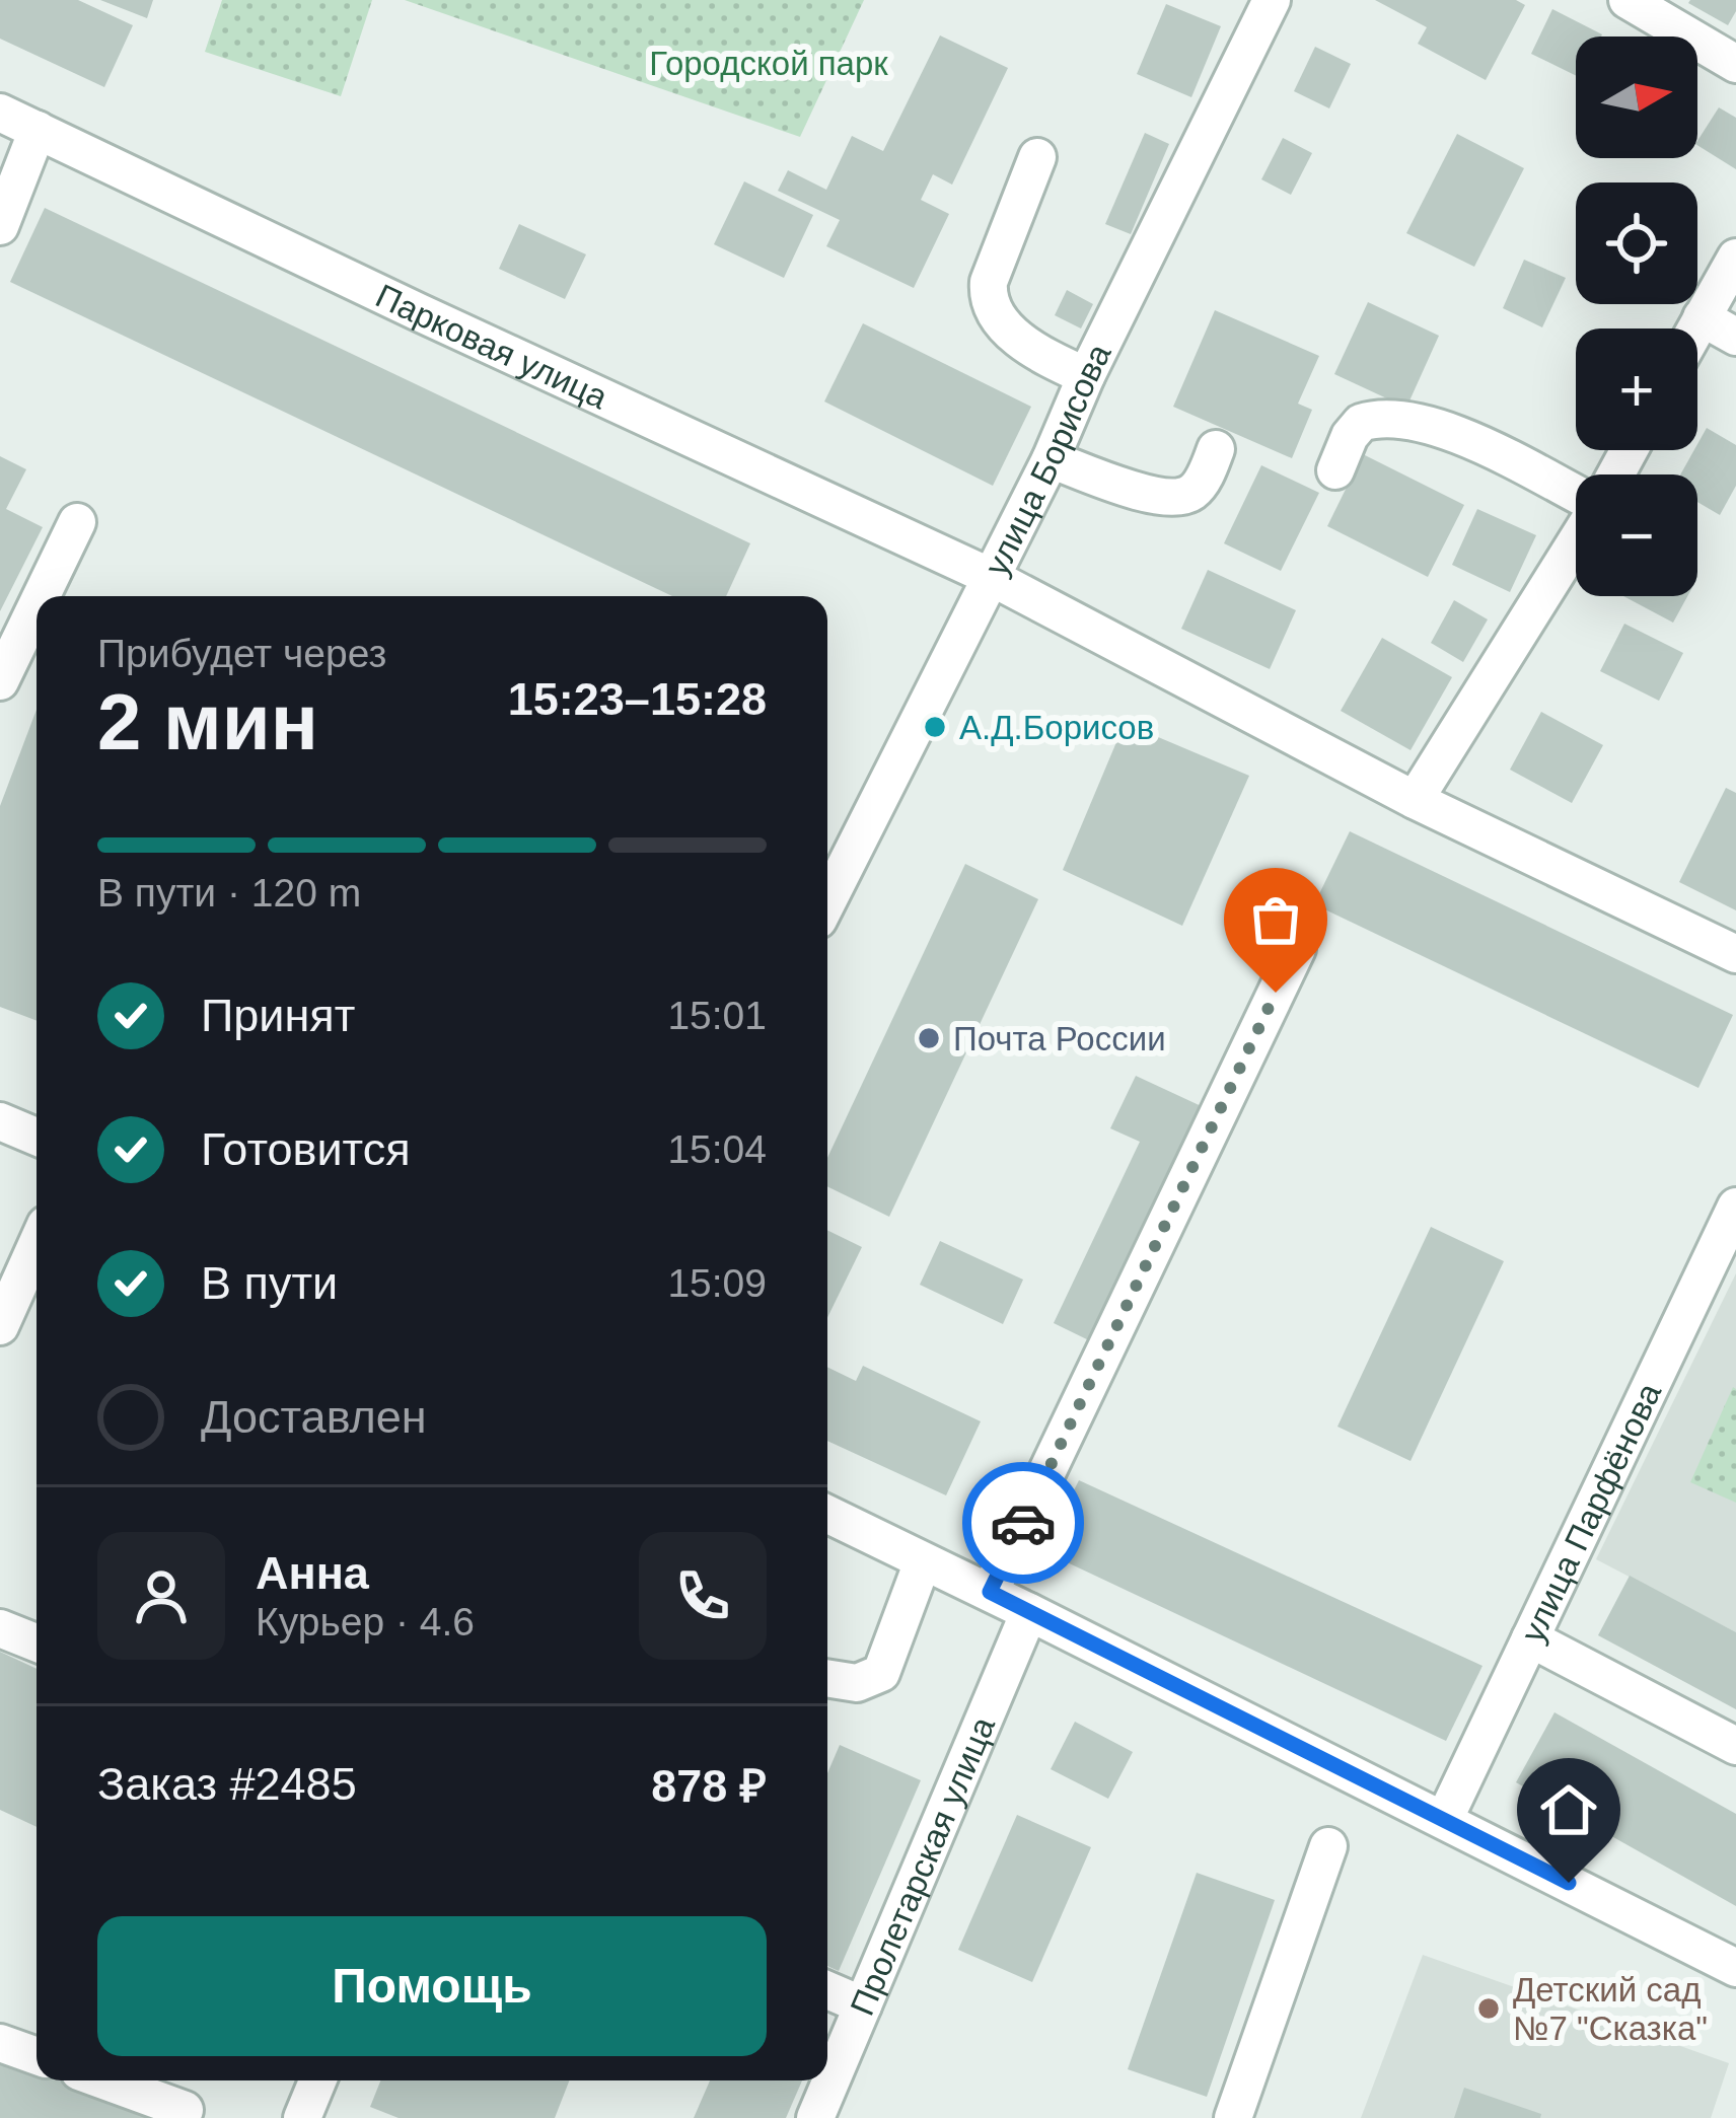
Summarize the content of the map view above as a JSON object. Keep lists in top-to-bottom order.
{
  "streets": {
    "street": [
      "Парковая улица",
      "улица Борисова",
      "улица Парфёнова",
      "Пролетарская улица"
    ]
  },
  "crossings": [
    ["Парковая улица", "улица Борисова"]
  ],
  "parks": ["Городской парк"],
  "places": ["А.Д.Борисов", "Почта России", "Детский сад №7 \"Сказка\""],
  "north": "right",
  "page": {
    "map_buttons": ["+", "−"],
    "heading": ["2 мин", "Прибудет через", "15:23–15:28"],
    "panel": [
      "Анна",
      "Курьер · 4.6",
      "Заказ #2485",
      "878 ₽"
    ],
    "bar": "В пути · 120 m",
    "list": [
      ["Принят", "15:01"],
      ["Готовится", "15:04"],
      ["В пути", "15:09"],
      "Доставлен"
    ],
    "buttons": "Помощь"
  }
}
